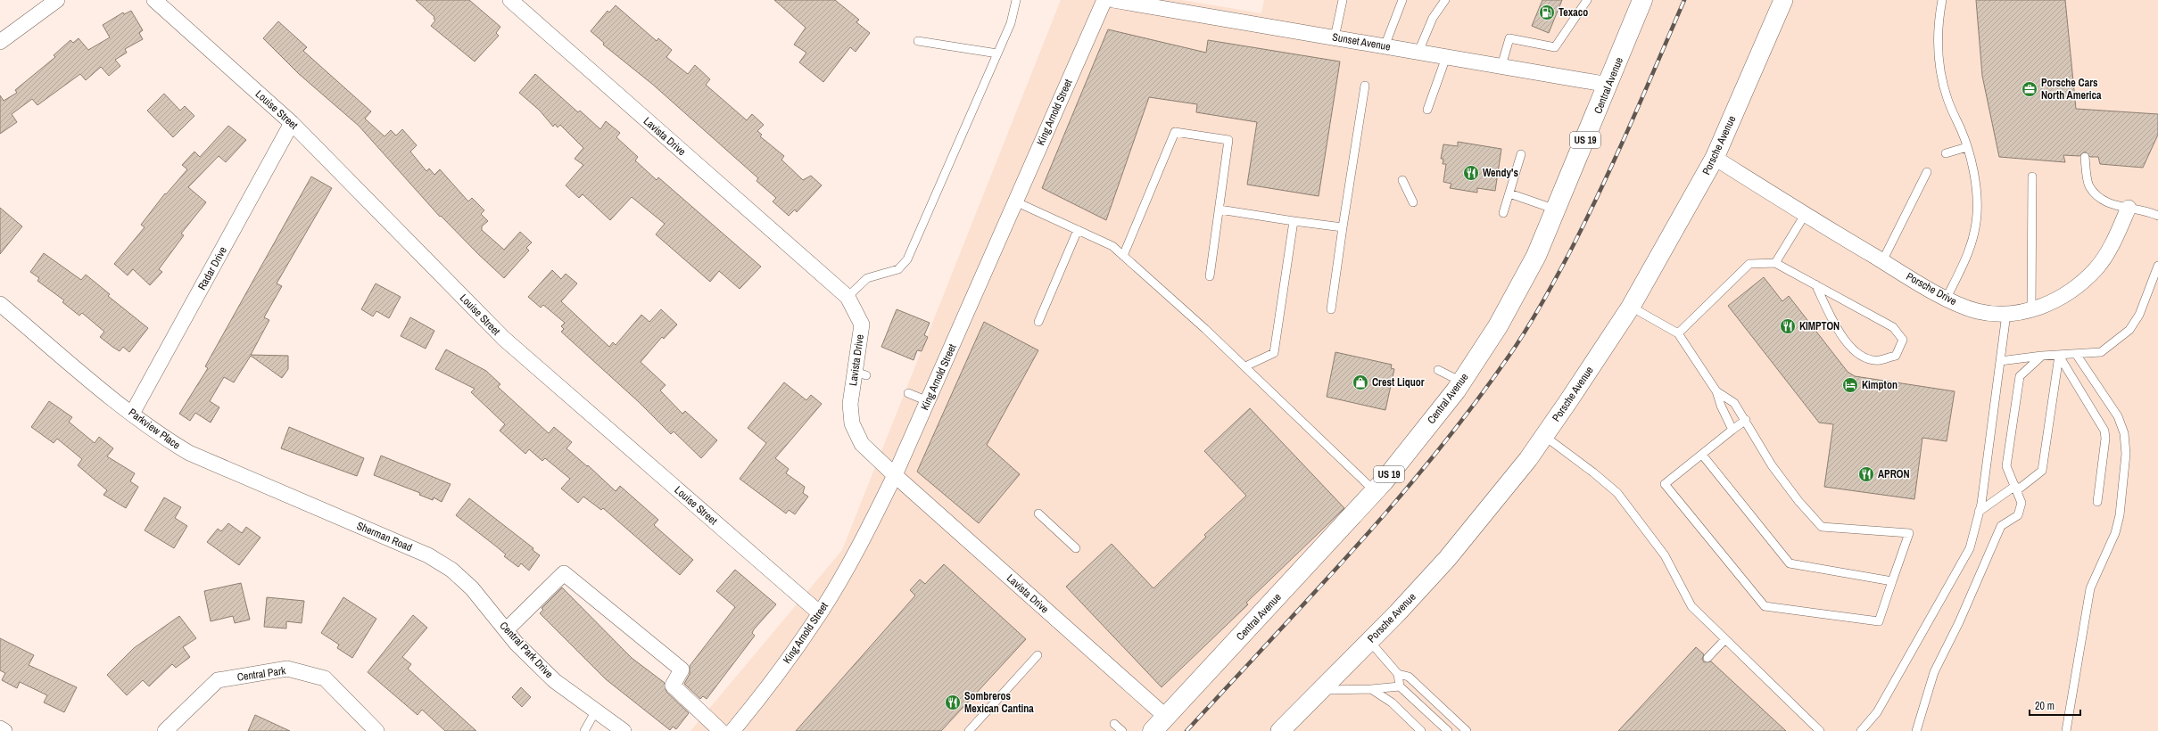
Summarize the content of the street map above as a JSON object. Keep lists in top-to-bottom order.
{
  "streets": {
    "main road": ["Central Avenue", "US 19"],
    "street": [
      "Sunset Avenue",
      "Louise Street",
      "King Arnold Street",
      "Lavista Drive",
      "Porsche Avenue",
      "Radar Drive",
      "Porsche Drive",
      "Parkview Place",
      "Sherman Road",
      "Central Park Drive",
      "Central Park"
    ]
  },
  "crossings": [
    ["Sunset Avenue", "Central Avenue"],
    ["Central Avenue", "Lavista Drive"],
    ["Louise Street", "King Arnold Street"],
    ["Louise Street", "Radar Drive"],
    ["King Arnold Street", "Lavista Drive"],
    ["Porsche Avenue", "Porsche Drive"],
    ["Radar Drive", "Parkview Place"],
    ["Parkview Place", "Sherman Road"],
    ["Sherman Road", "Central Park Drive"]
  ],
  "places": {
    "fuel station": ["Texaco"],
    "office": ["Porsche Cars North America"],
    "restaurant": [
      "Wendy's",
      "KIMPTON",
      "APRON",
      "Sombreros Mexican Cantina"
    ],
    "shop": ["Crest Liquor"],
    "hotel": ["Kimpton"]
  },
  "scale_bar": "20 m"
}
